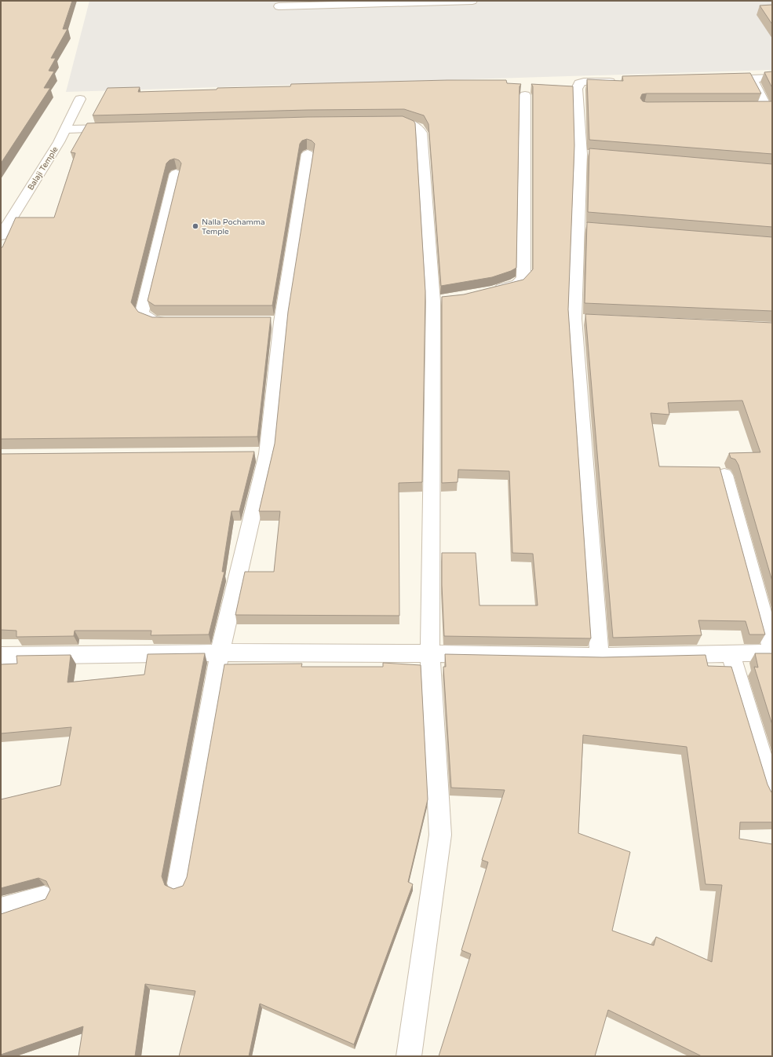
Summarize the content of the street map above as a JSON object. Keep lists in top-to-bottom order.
{
  "streets": {
    "street": ["Balaji Temple"]
  },
  "places": ["Nalla Pochamma Temple"]
}
